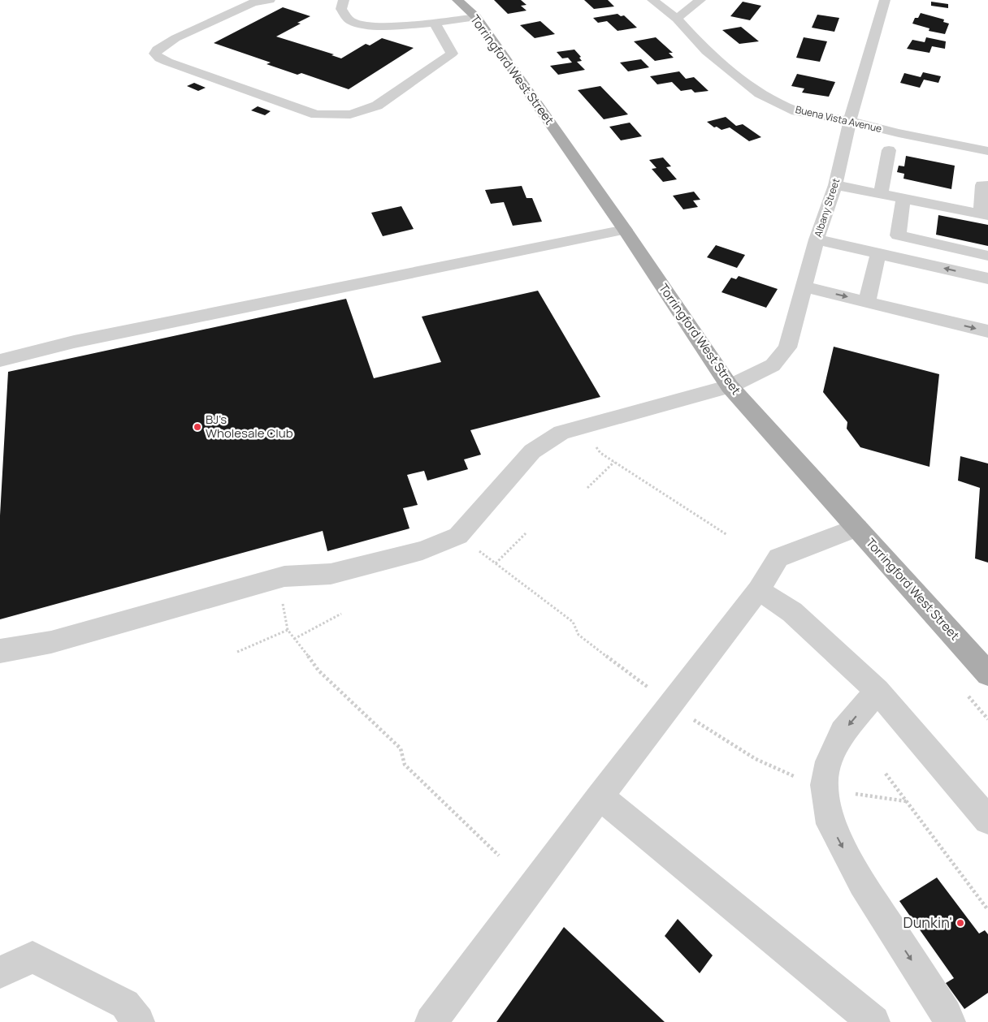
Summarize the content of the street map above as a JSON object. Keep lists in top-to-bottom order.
{
  "streets": {
    "main road": ["Torringford West Street"],
    "street": ["Buena Vista Avenue", "Albany Street"]
  },
  "crossings": [
    ["Torringford West Street", "Albany Street"],
    ["Buena Vista Avenue", "Albany Street"]
  ],
  "places": ["BJ's Wholesale Club", "Dunkin'"]
}
